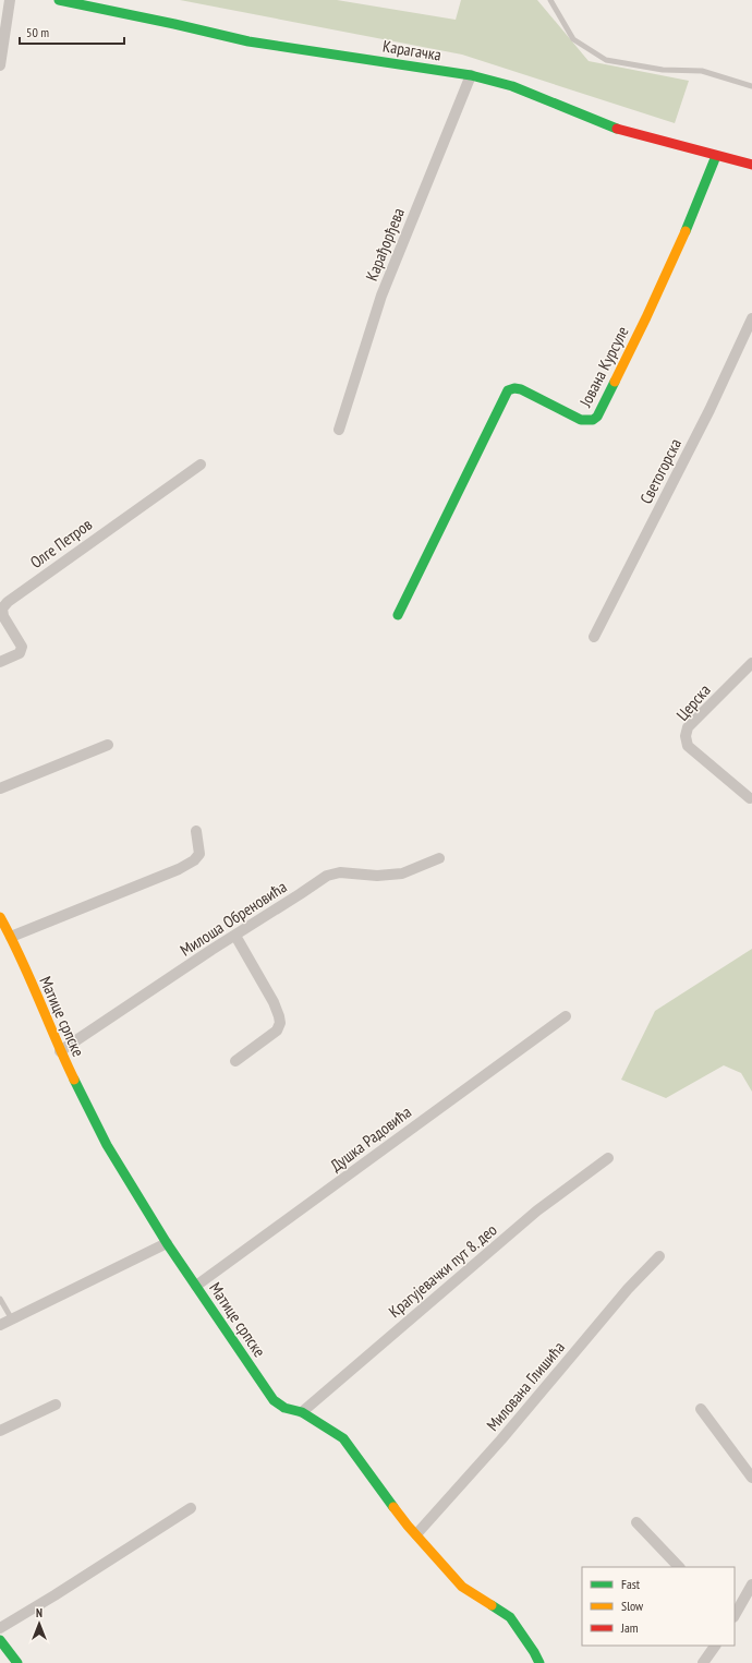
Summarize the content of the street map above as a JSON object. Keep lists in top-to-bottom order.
{
  "streets": {
    "street": [
      "Карагачка",
      "Карађорђева",
      "Јована Курсуле",
      "Светогорска",
      "Олге Петров",
      "Церска",
      "Милоша Обреновића",
      "Матице српске",
      "Душка Радовића",
      "Крагујевачки пут 8. део",
      "Милована Глишића"
    ]
  },
  "crossings": [
    ["Карагачка", "Карађорђева"],
    ["Карагачка", "Јована Курсуле"],
    ["Милоша Обреновића", "Матице српске"],
    ["Матице српске", "Душка Радовића"],
    ["Матице српске", "Крагујевачки пут 8. део"],
    ["Матице српске", "Милована Глишића"]
  ],
  "legend": ["Fast", "Slow", "Jam"],
  "scale_bar": "50 m",
  "north": "top"
}
